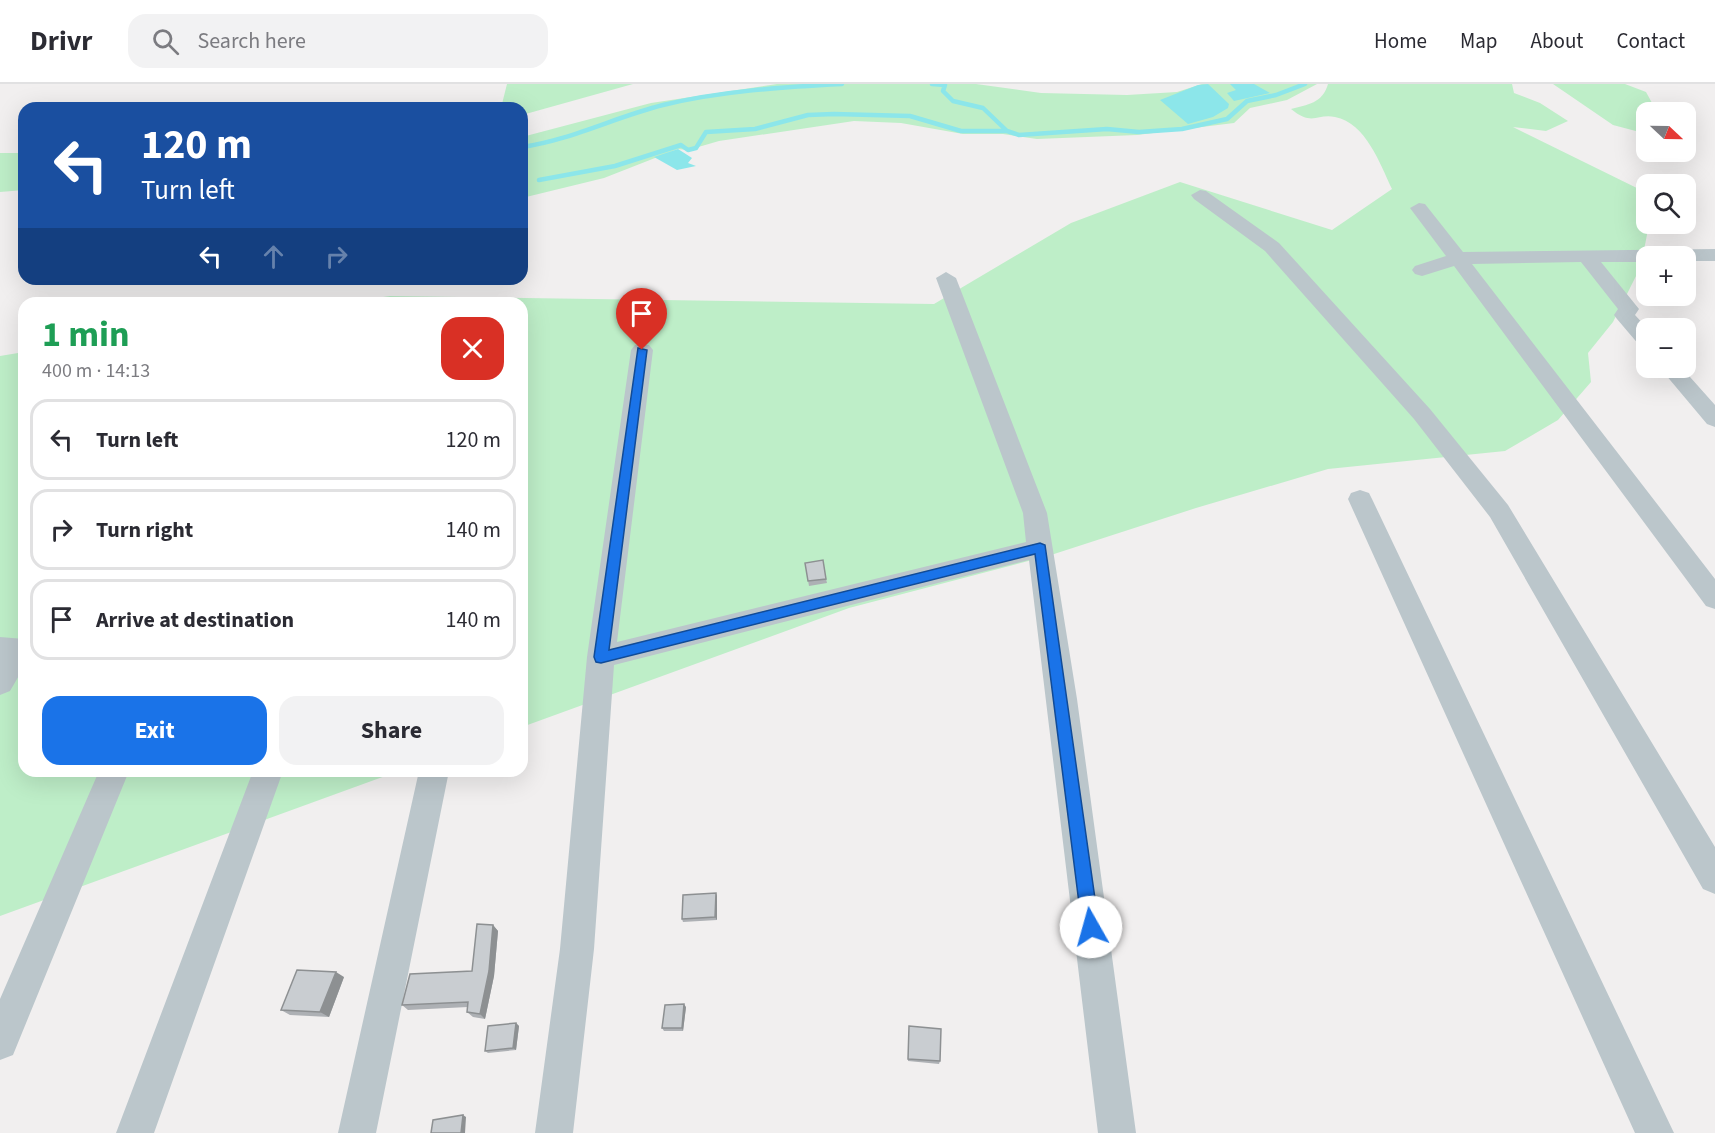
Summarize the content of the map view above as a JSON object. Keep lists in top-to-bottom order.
{
  "north": "right",
  "page": {
    "header": "Drivr",
    "search": "Search here",
    "nav": [
      "Home",
      "Map",
      "About",
      "Contact"
    ],
    "map_buttons": ["+", "−"],
    "turn": ["120 m", "Turn left"],
    "heading": ["1 min", "400 m · 14:13"],
    "list": [
      {
        "name": "Turn left",
        "value": "120 m"
      },
      {
        "name": "Turn right",
        "value": "140 m"
      },
      {
        "name": "Arrive at destination",
        "value": "140 m"
      }
    ],
    "buttons": ["Exit", "Share"]
  }
}
